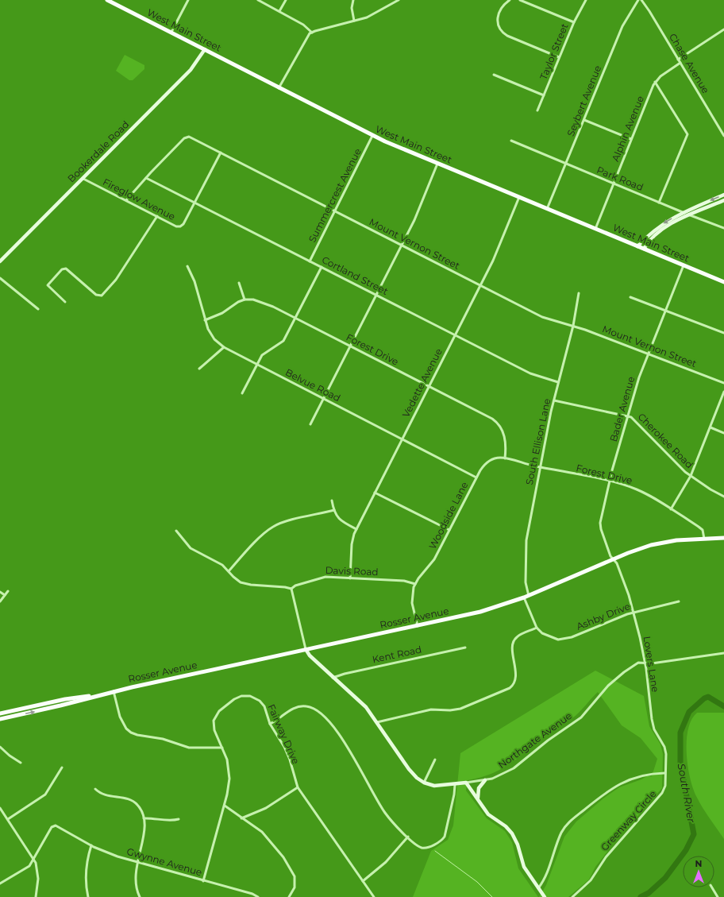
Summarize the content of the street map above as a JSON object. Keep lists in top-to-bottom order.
{
  "streets": {
    "main road": ["West Main Street", "Rosser Avenue"],
    "street": [
      "Taylor Street",
      "Chase Avenue",
      "Seybert Avenue",
      "Alphin Avenue",
      "Bookerdale Road",
      "Park Road",
      "Summercrest Avenue",
      "Fireglow Avenue",
      "Mount Vernon Street",
      "Cortland Street",
      "Forest Drive",
      "Vedette Avenue",
      "Belvue Road",
      "Bader Avenue",
      "Cherokee Road",
      "South Ellison Lane",
      "Woodside Lane",
      "Davis Road",
      "Ashby Drive",
      "Kent Road",
      "Lovers Lane",
      "Fairway Drive",
      "Northgate Avenue",
      "Greenway Circle",
      "Gwynne Avenue"
    ]
  },
  "crossings": [
    ["West Main Street", "Seybert Avenue"],
    ["West Main Street", "Alphin Avenue"],
    ["West Main Street", "Bookerdale Road"],
    ["West Main Street", "Summercrest Avenue"],
    ["West Main Street", "Vedette Avenue"],
    ["West Main Street", "Bader Avenue"],
    ["Chase Avenue", "Alphin Avenue"],
    ["Seybert Avenue", "Park Road"],
    ["Alphin Avenue", "Park Road"],
    ["Bookerdale Road", "Fireglow Avenue"],
    ["Summercrest Avenue", "Mount Vernon Street"],
    ["Summercrest Avenue", "Cortland Street"],
    ["Fireglow Avenue", "Mount Vernon Street"],
    ["Fireglow Avenue", "Cortland Street"],
    ["Mount Vernon Street", "Cortland Street"],
    ["Mount Vernon Street", "Vedette Avenue"],
    ["Mount Vernon Street", "Bader Avenue"],
    ["Mount Vernon Street", "South Ellison Lane"],
    ["Cortland Street", "Vedette Avenue"],
    ["Cortland Street", "South Ellison Lane"],
    ["Forest Drive", "Vedette Avenue"],
    ["Forest Drive", "Bader Avenue"],
    ["Forest Drive", "South Ellison Lane"],
    ["Forest Drive", "Woodside Lane"],
    ["Forest Drive", "Rosser Avenue"],
    ["Vedette Avenue", "Belvue Road"],
    ["Vedette Avenue", "Davis Road"],
    ["Belvue Road", "Woodside Lane"],
    ["Bader Avenue", "Cherokee Road"],
    ["Bader Avenue", "Rosser Avenue"],
    ["Bader Avenue", "Lovers Lane"],
    ["Cherokee Road", "South Ellison Lane"],
    ["South Ellison Lane", "Woodside Lane"],
    ["South Ellison Lane", "Rosser Avenue"],
    ["Woodside Lane", "Davis Road"],
    ["Woodside Lane", "Rosser Avenue"],
    ["Davis Road", "Northgate Avenue"],
    ["Ashby Drive", "Lovers Lane"],
    ["Rosser Avenue", "Lovers Lane"],
    ["Rosser Avenue", "Northgate Avenue"],
    ["Kent Road", "Northgate Avenue"],
    ["Lovers Lane", "Northgate Avenue"],
    ["Lovers Lane", "Greenway Circle"],
    ["Fairway Drive", "Gwynne Avenue"]
  ],
  "water": ["South River"],
  "north": "top"
}
